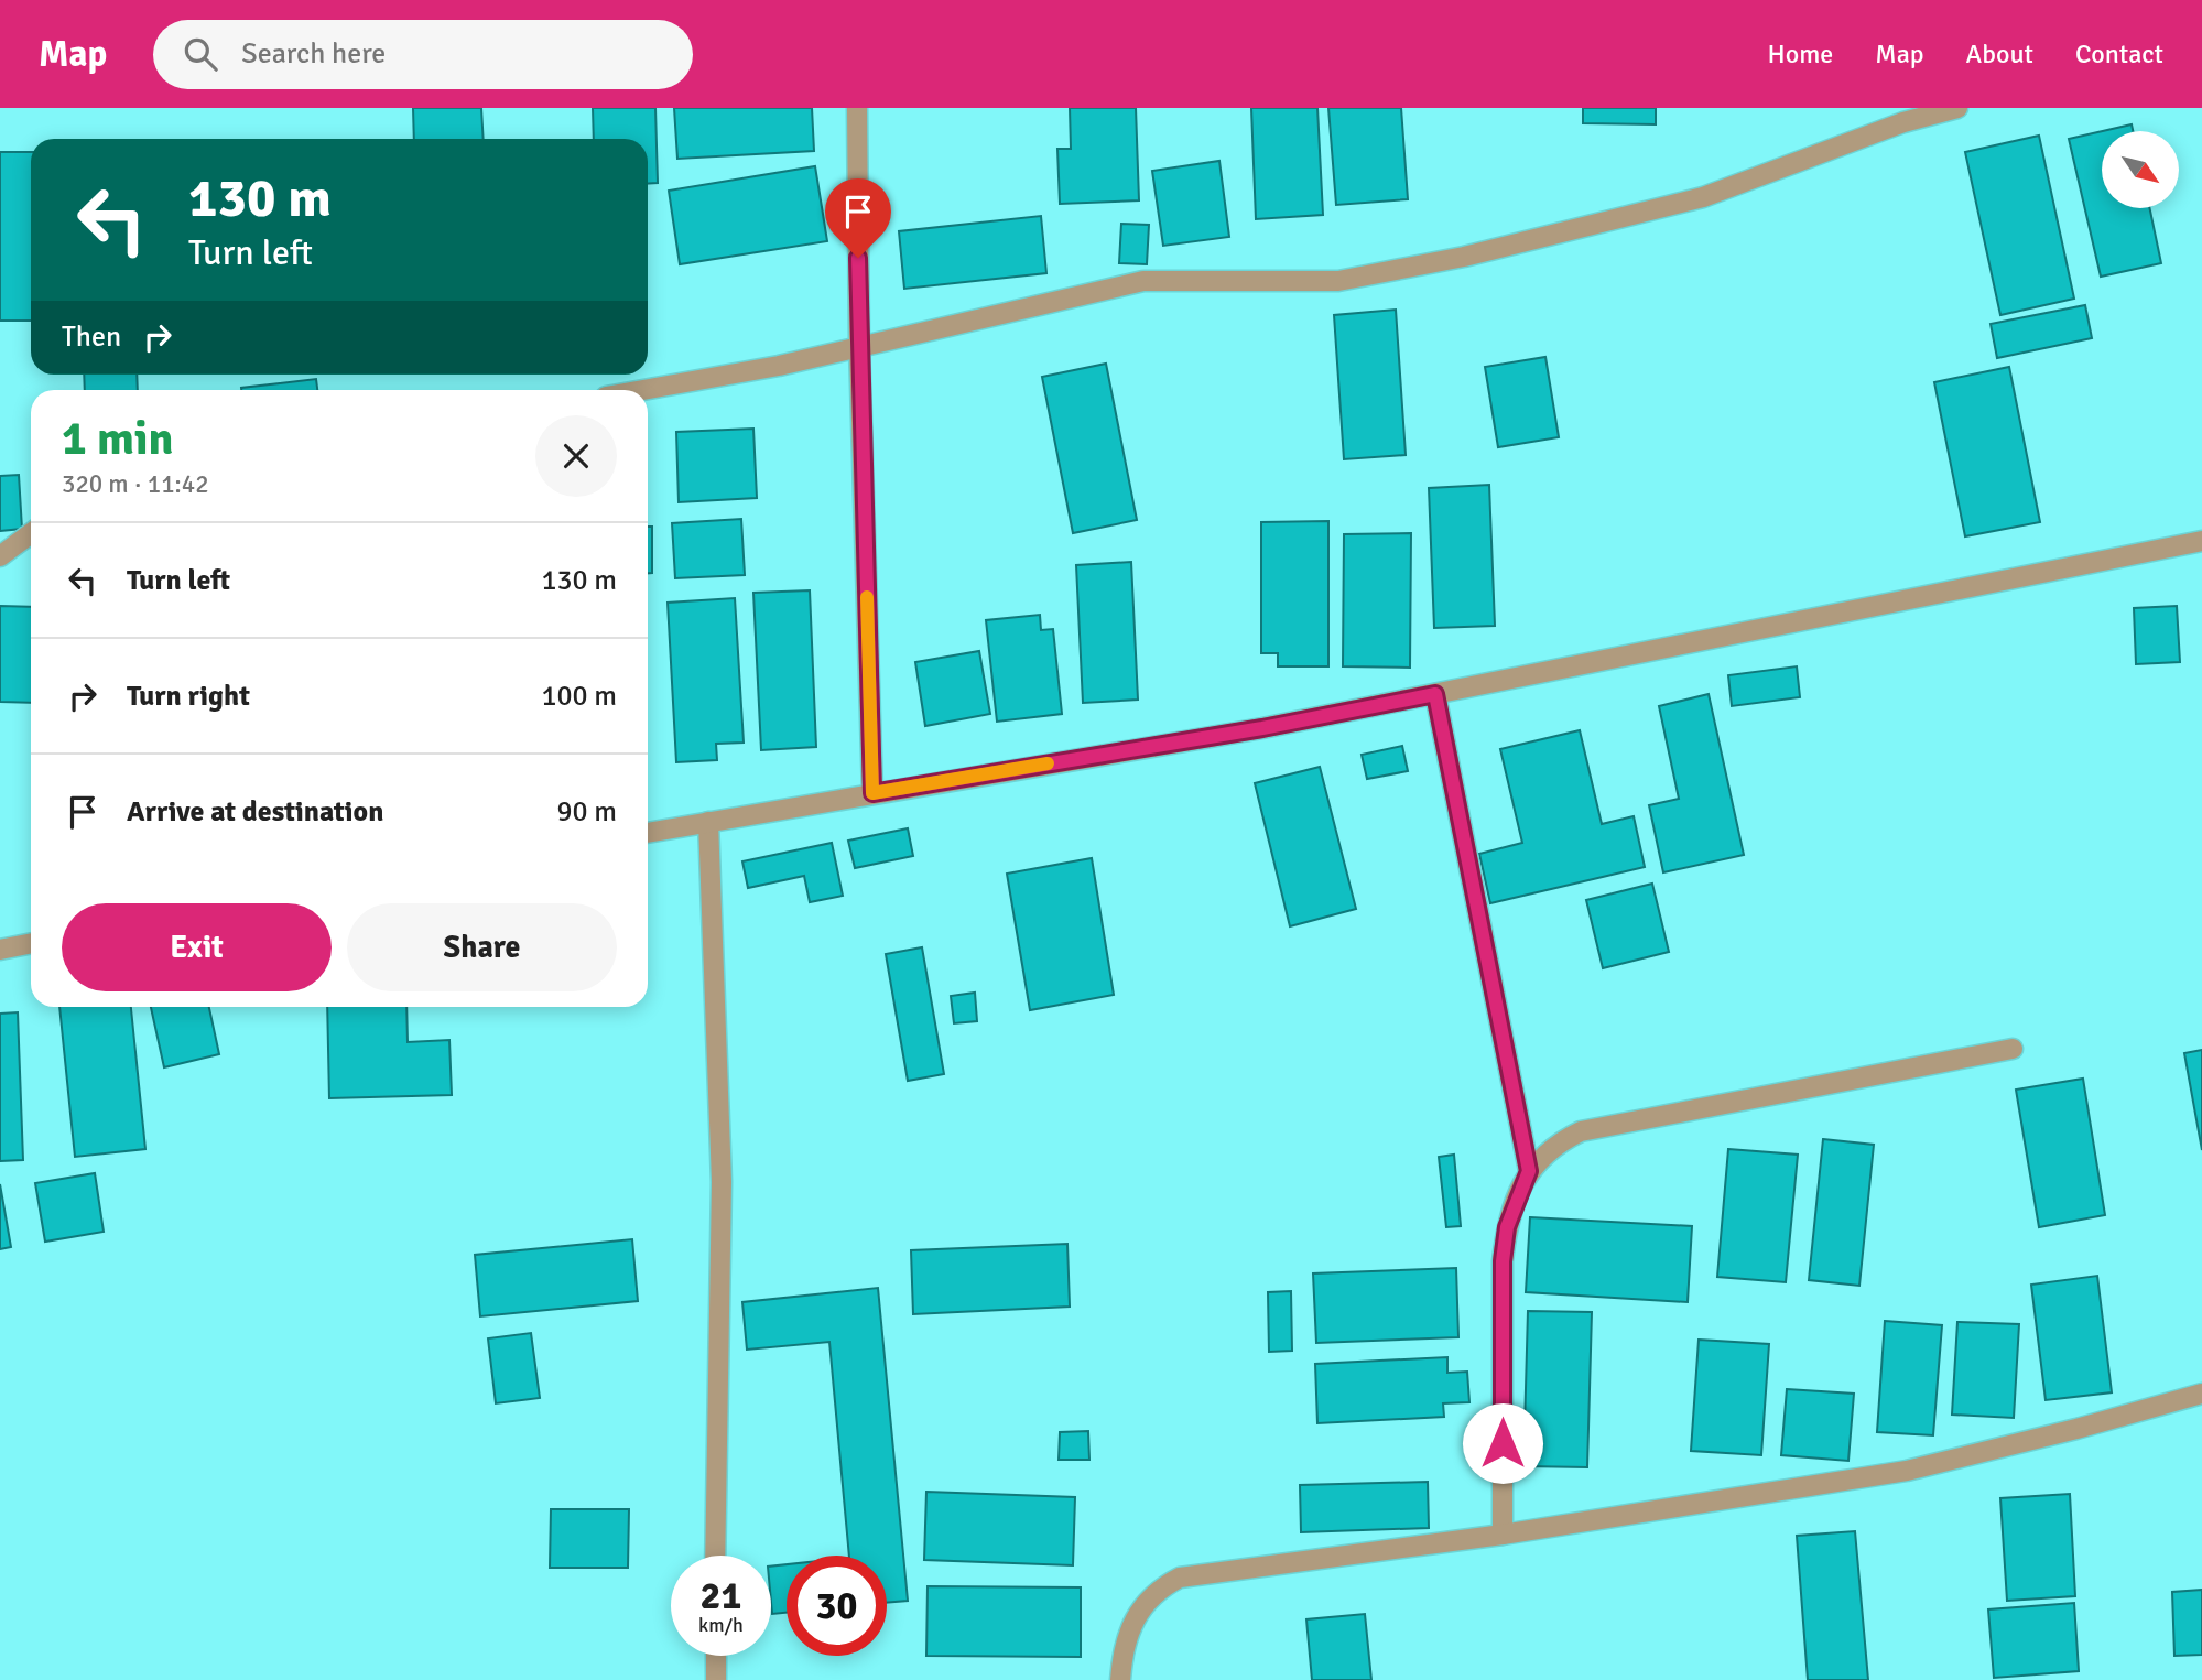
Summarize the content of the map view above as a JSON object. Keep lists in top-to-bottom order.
{
  "north": "bottom right",
  "page": {
    "header": "Map",
    "search": "Search here",
    "nav": [
      "Home",
      "Map",
      "About",
      "Contact"
    ],
    "turn": ["130 m", "Turn left"],
    "then": "Then",
    "heading": ["1 min", "320 m · 11:42"],
    "list": [
      {
        "name": "Turn left",
        "value": "130 m"
      },
      {
        "name": "Turn right",
        "value": "100 m"
      },
      {
        "name": "Arrive at destination",
        "value": "90 m"
      }
    ],
    "buttons": ["Exit", "Share"],
    "speed": "21 km/h",
    "limit": "30"
  }
}
